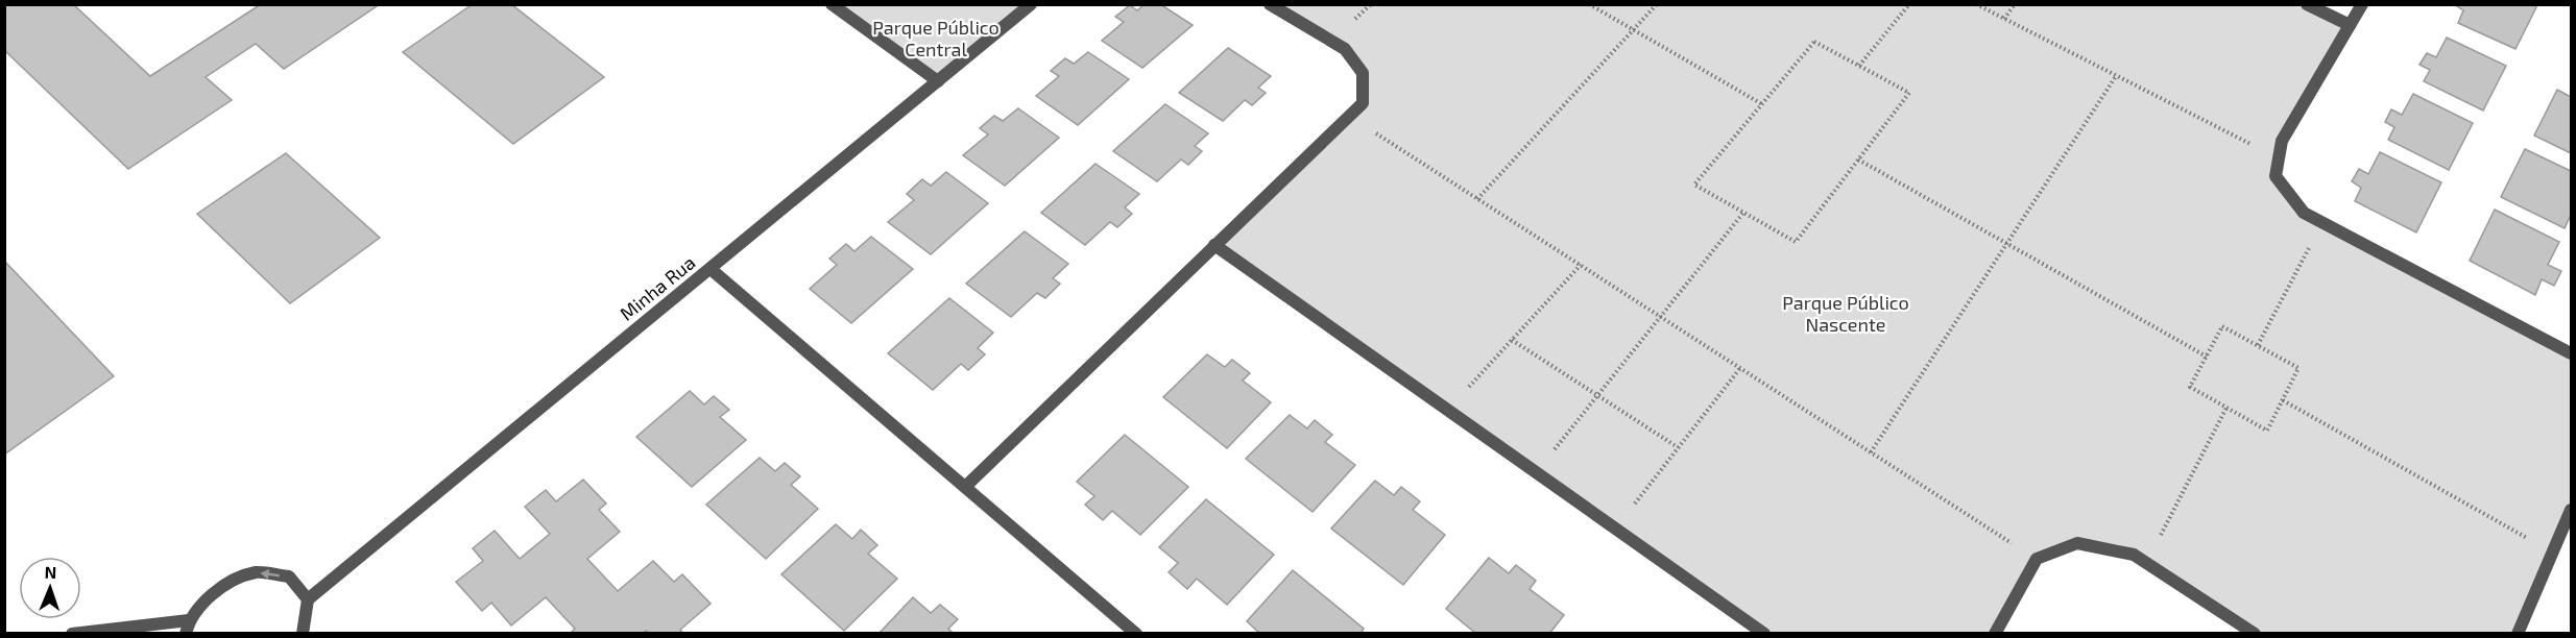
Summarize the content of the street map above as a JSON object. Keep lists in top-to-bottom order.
{
  "streets": {
    "street": ["Minha Rua"]
  },
  "parks": ["Parque Público Central", "Parque Público Nascente"],
  "north": "top"
}
